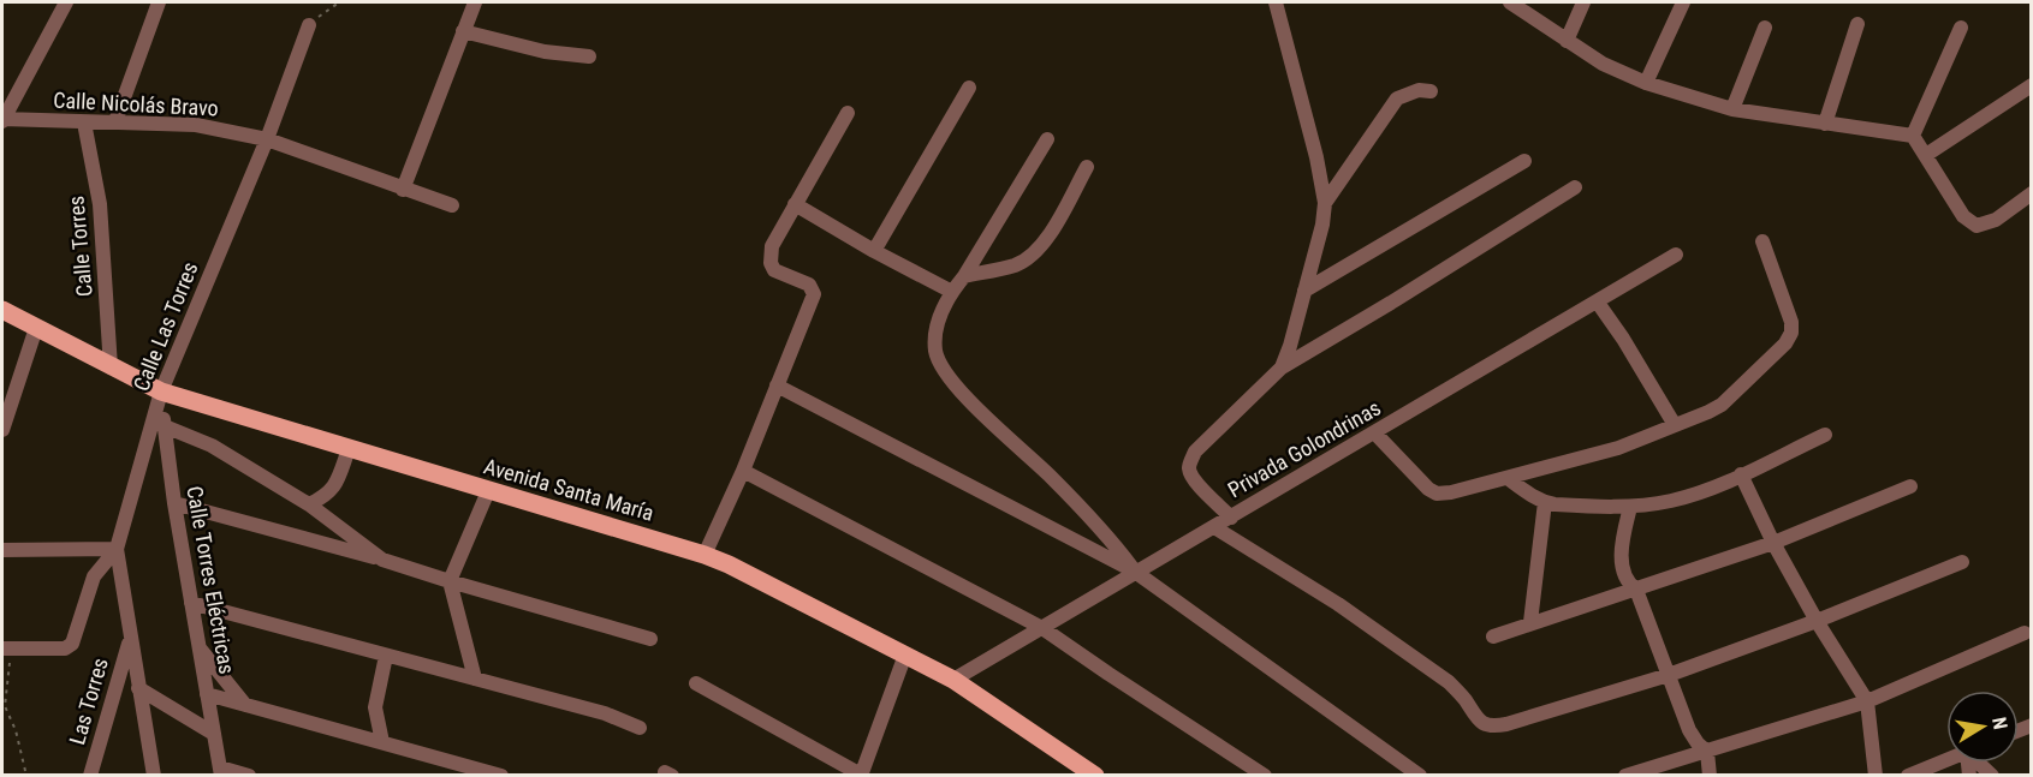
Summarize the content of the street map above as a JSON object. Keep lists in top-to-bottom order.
{
  "streets": {
    "main road": ["Avenida Santa María"],
    "street": [
      "Calle Nicolás Bravo",
      "Calle Torres",
      "Calle Las Torres",
      "Privada Golondrinas",
      "Calle Torres Eléctricas",
      "Las Torres"
    ]
  },
  "crossings": [
    ["Calle Nicolás Bravo", "Calle Torres"],
    ["Calle Nicolás Bravo", "Calle Las Torres"],
    ["Calle Torres", "Avenida Santa María"],
    ["Calle Las Torres", "Avenida Santa María"],
    ["Calle Las Torres", "Calle Torres Eléctricas"],
    ["Calle Las Torres", "Las Torres"],
    ["Privada Golondrinas", "Avenida Santa María"],
    ["Avenida Santa María", "Calle Torres Eléctricas"]
  ],
  "north": "right"
}
